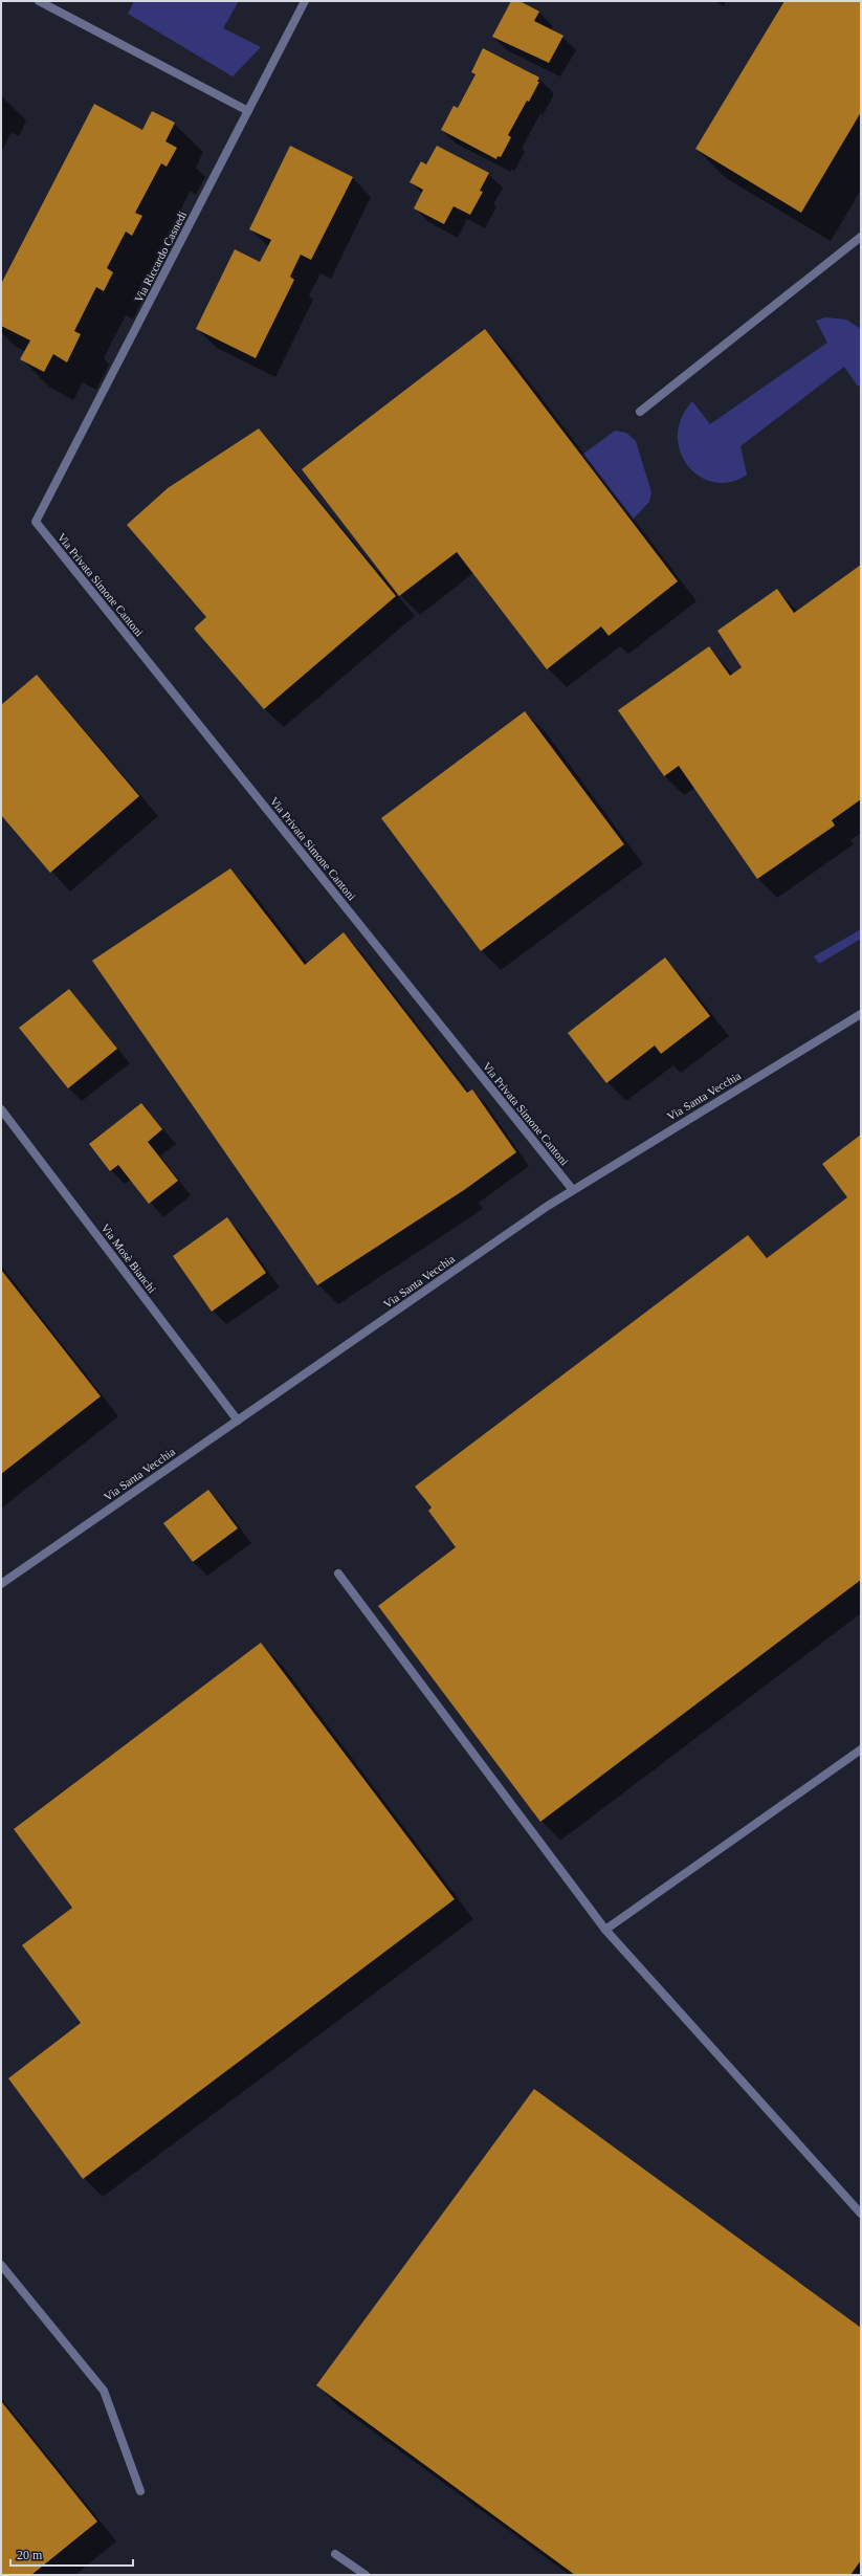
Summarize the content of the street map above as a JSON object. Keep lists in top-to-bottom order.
{
  "streets": {
    "street": [
      "Via Riccardo Casnedi",
      "Via Privata Simone Cantoni",
      "Via Santa Vecchia",
      "Via Mosè Bianchi"
    ]
  },
  "crossings": [
    ["Via Riccardo Casnedi", "Via Privata Simone Cantoni"],
    ["Via Privata Simone Cantoni", "Via Santa Vecchia"],
    ["Via Santa Vecchia", "Via Mosè Bianchi"]
  ],
  "scale_bar": "20 m"
}
